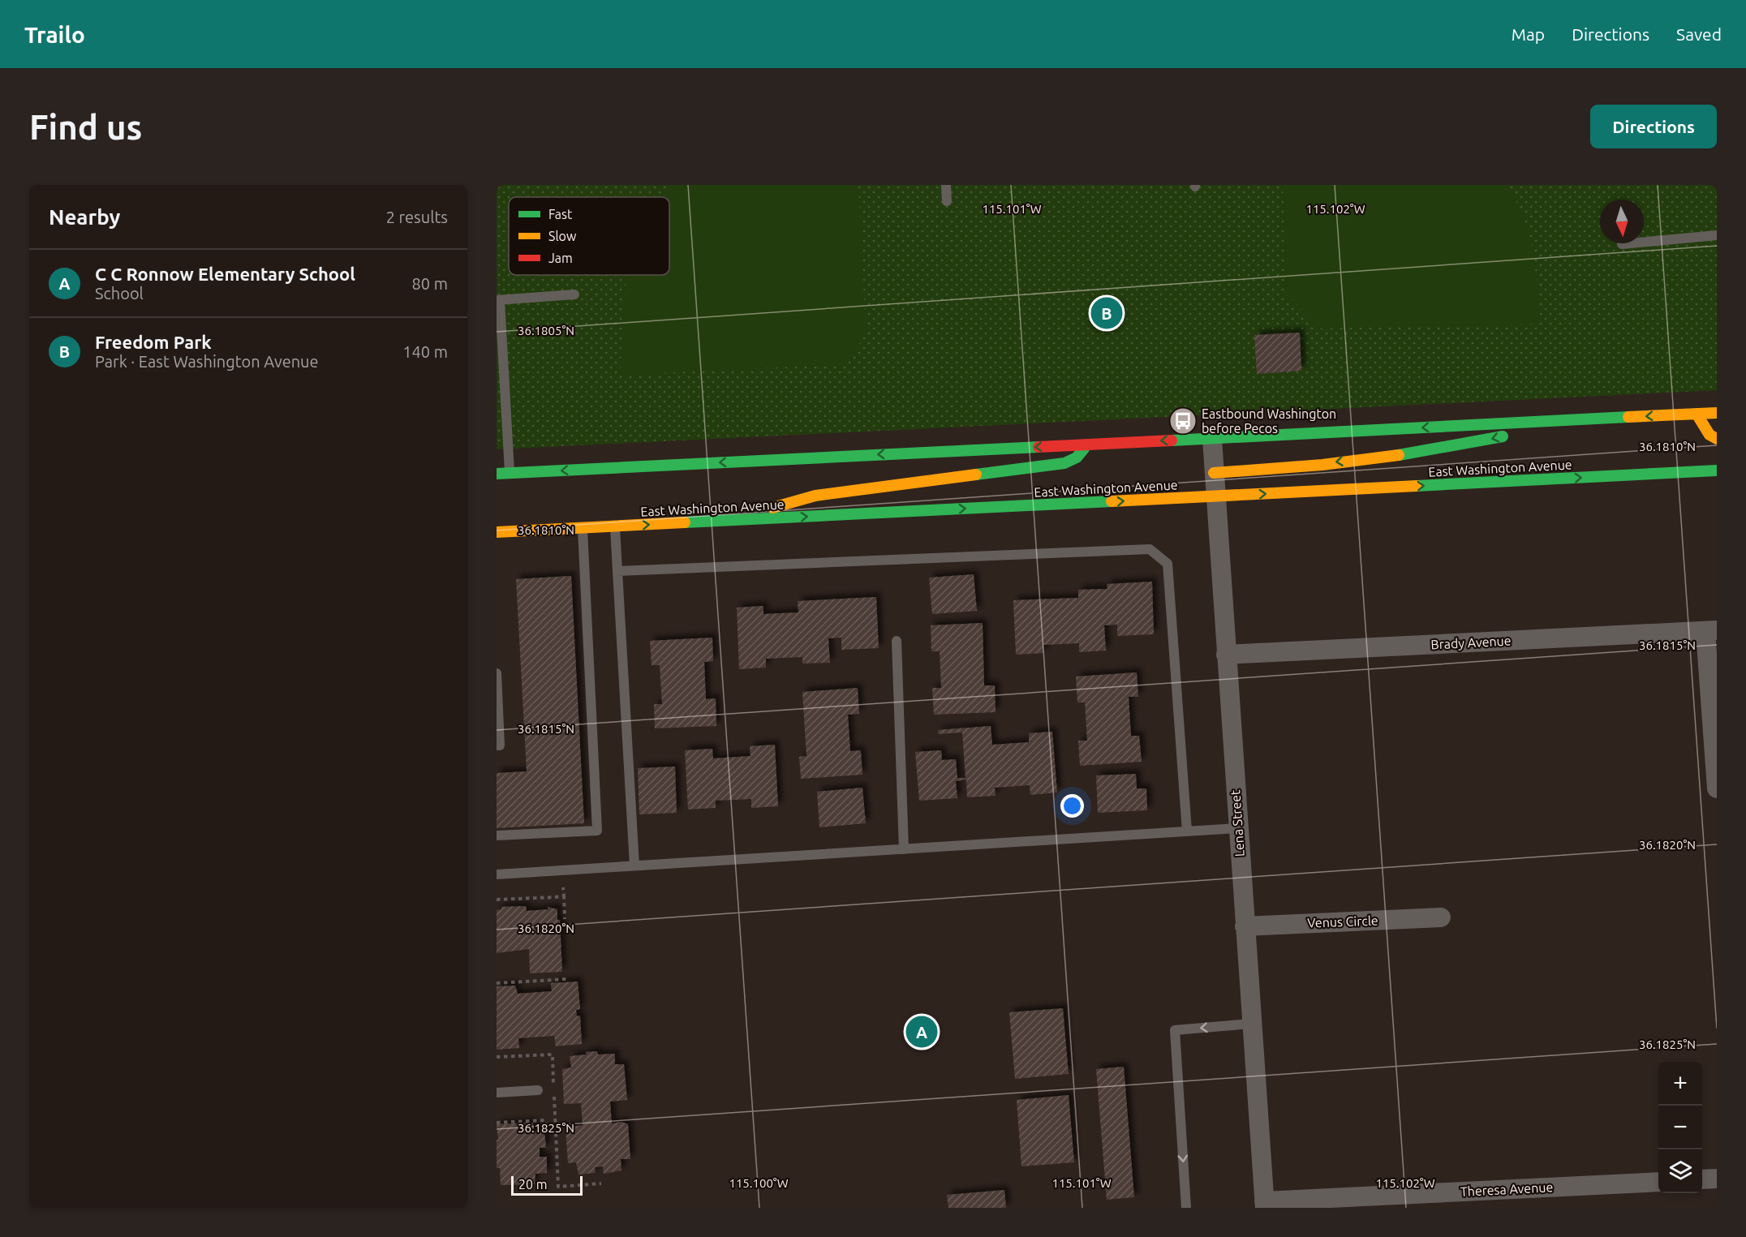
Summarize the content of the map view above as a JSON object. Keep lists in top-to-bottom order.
{
  "streets": {
    "main road": ["East Washington Avenue"],
    "street": [
      "Brady Avenue",
      "Lena Street",
      "Venus Circle",
      "Theresa Avenue"
    ]
  },
  "crossings": [
    ["East Washington Avenue", "Lena Street"],
    ["Brady Avenue", "Lena Street"],
    ["Lena Street", "Venus Circle"],
    ["Lena Street", "Theresa Avenue"]
  ],
  "places": {
    "bus stop": ["Eastbound Washington before Pecos"]
  },
  "legend": ["Fast", "Slow", "Jam"],
  "scale_bar": "20 m",
  "north": "bottom",
  "page": {
    "header": "Trailo",
    "nav": ["Map", "Directions", "Saved"],
    "buttons": "Directions",
    "title": "Find us",
    "heading": ["Nearby", "2 results"],
    "list": [
      {
        "mark": "A",
        "name": "C C Ronnow Elementary School",
        "note": "School",
        "value": "80 m"
      },
      {
        "mark": "B",
        "name": "Freedom Park",
        "note": "Park · East Washington Avenue",
        "value": "140 m"
      }
    ],
    "pins": ["B", "A"],
    "map_buttons": ["+", "−"],
    "scale": "20 m"
  },
  "coordinates": [
    "115.101°W",
    "115.102°W",
    "36.1805°N",
    "36.1810°N",
    "36.1815°N",
    "36.1820°N",
    "36.1825°N",
    "115.100°W"
  ]
}
